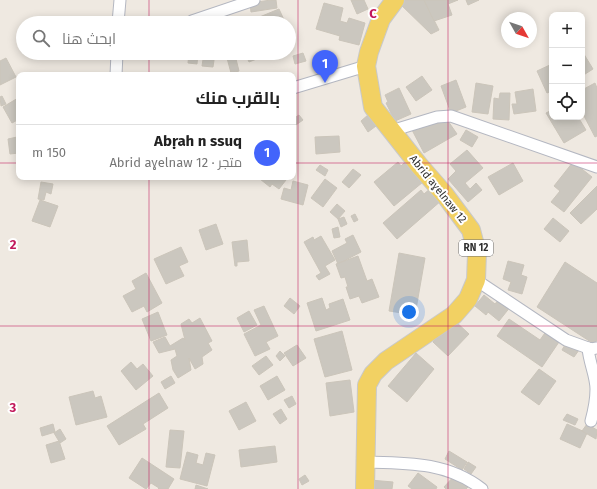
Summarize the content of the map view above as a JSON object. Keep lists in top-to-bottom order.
{
  "streets": {
    "main road": ["Abrid aɣelnaw 12", "RN 12"]
  },
  "north": "bottom right",
  "page": {
    "map_buttons": ["+", "−"],
    "search": "ابحث هنا",
    "pins": "1",
    "heading": "بالقرب منك",
    "list": [
      {
        "mark": "1",
        "name": "Abṛah n ssuq",
        "note": "متجر · Abrid aɣelnaw 12",
        "value": "150 m"
      }
    ]
  },
  "grid": {
    "columns": ["C"],
    "rows": ["2", "3"]
  }
}
